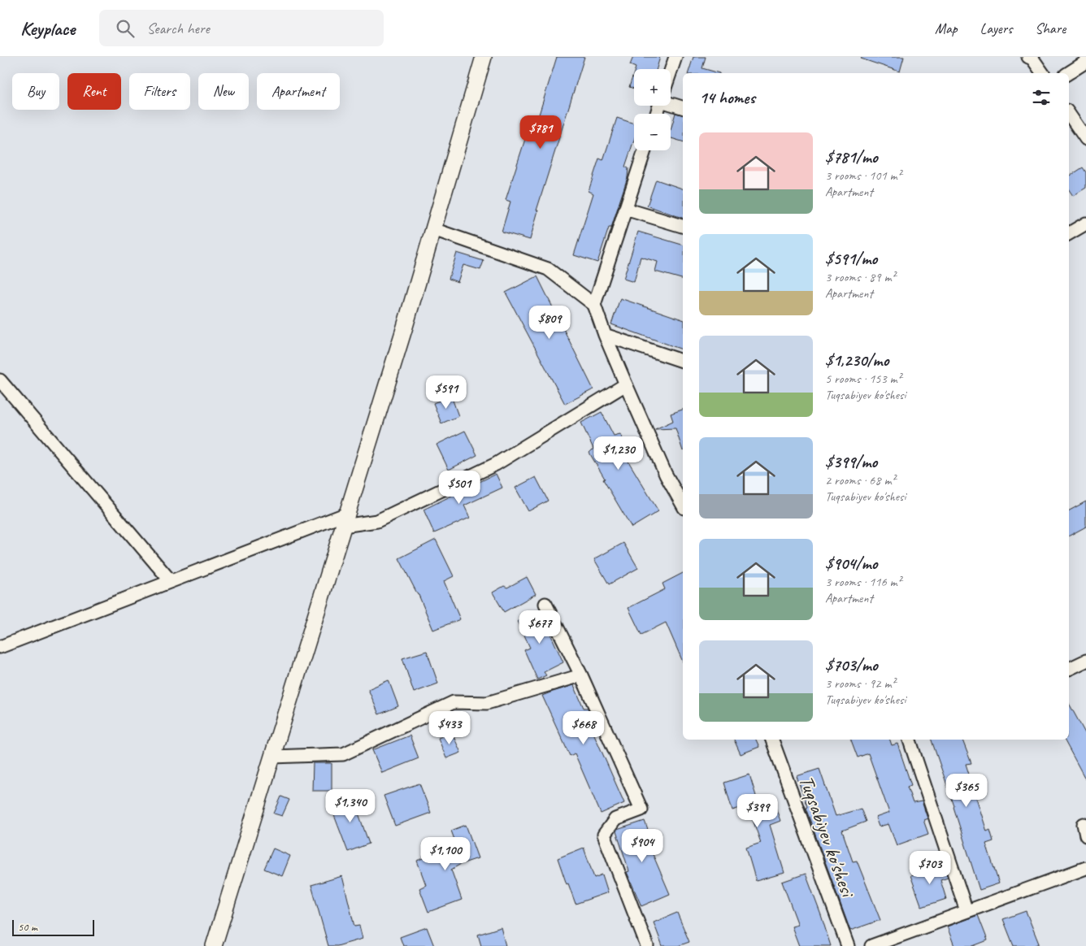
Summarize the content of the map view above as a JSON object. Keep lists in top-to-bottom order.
{
  "streets": {
    "street": ["Tuqsabiyev ko'shesi"]
  },
  "scale_bar": "50 m",
  "page": {
    "header": "Keyplace",
    "search": "Search here",
    "nav": ["Map", "Layers", "Share"],
    "map_buttons": ["+", "−"],
    "chip": [
      "Buy",
      "Rent",
      "Filters",
      "New",
      "Apartment"
    ],
    "heading": "14 homes",
    "price": [
      "$781",
      "$809",
      "$591",
      "$1,230",
      "$501",
      "$677",
      "$433",
      "$668",
      "$365",
      "$1,340",
      "$399",
      "$904",
      "$1,100",
      "$703"
    ],
    "list": [
      {
        "name": "$781/mo",
        "note": "3 rooms · 101 m² · Apartment"
      },
      {
        "name": "$591/mo",
        "note": "3 rooms · 89 m² · Apartment"
      },
      {
        "name": "$1,230/mo",
        "note": "5 rooms · 153 m² · Tuqsabiyev ko'shesi"
      },
      {
        "name": "$399/mo",
        "note": "2 rooms · 68 m² · Tuqsabiyev ko'shesi"
      },
      {
        "name": "$904/mo",
        "note": "3 rooms · 116 m² · Apartment"
      },
      {
        "name": "$703/mo",
        "note": "3 rooms · 92 m² · Tuqsabiyev ko'shesi"
      }
    ],
    "scale": "50 m"
  }
}
